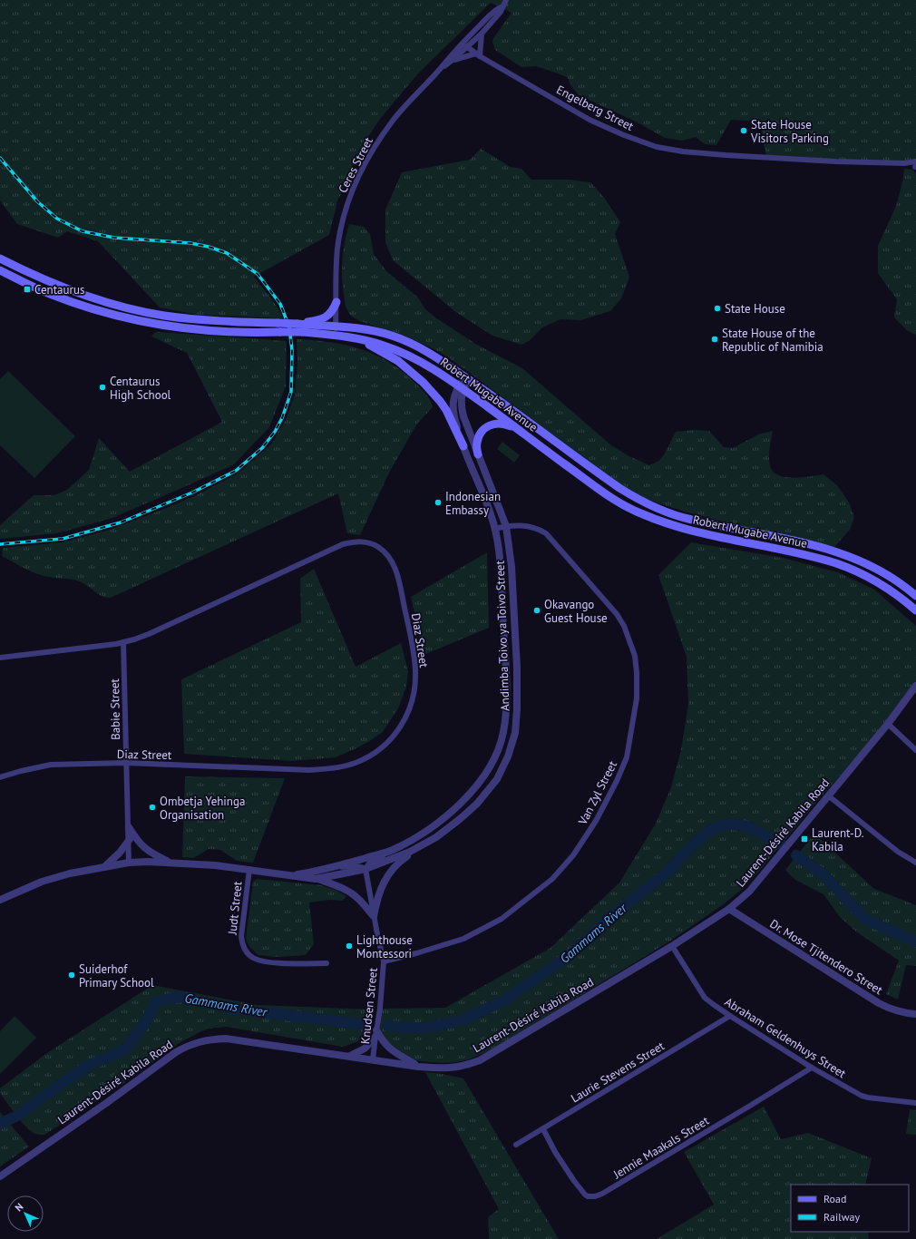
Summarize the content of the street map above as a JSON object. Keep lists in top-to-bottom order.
{
  "streets": {
    "main road": ["Robert Mugabe Avenue"],
    "street": [
      "Engelberg Street",
      "Ceres Street",
      "Andimba Toivo ya Toivo Street",
      "Diaz Street",
      "Babie Street",
      "Van Zyl Street",
      "Laurent-Désiré Kabila Road",
      "Judt Street",
      "Dr. Mose Tjitendero Street",
      "Knudsen Street",
      "Abraham Geldenhuys Street",
      "Laurie Stevens Street",
      "Jennie Maakals Street"
    ]
  },
  "crossings": [
    ["Engelberg Street", "Ceres Street"],
    ["Ceres Street", "Robert Mugabe Avenue"],
    ["Robert Mugabe Avenue", "Andimba Toivo ya Toivo Street"],
    ["Andimba Toivo ya Toivo Street", "Babie Street"],
    ["Andimba Toivo ya Toivo Street", "Van Zyl Street"],
    ["Andimba Toivo ya Toivo Street", "Judt Street"],
    ["Andimba Toivo ya Toivo Street", "Knudsen Street"],
    ["Diaz Street", "Babie Street"],
    ["Van Zyl Street", "Knudsen Street"],
    ["Laurent-Désiré Kabila Road", "Dr. Mose Tjitendero Street"],
    ["Laurent-Désiré Kabila Road", "Knudsen Street"],
    ["Laurent-Désiré Kabila Road", "Abraham Geldenhuys Street"],
    ["Abraham Geldenhuys Street", "Laurie Stevens Street"],
    ["Abraham Geldenhuys Street", "Jennie Maakals Street"],
    ["Laurie Stevens Street", "Jennie Maakals Street"]
  ],
  "water": ["Gammams River"],
  "places": {
    "other": [
      "State House Visitors Parking",
      "State House",
      "State House of the Republic of Namibia",
      "Centaurus High School",
      "Indonesian Embassy",
      "Okavango Guest House",
      "Ombetja Yehinga Organisation",
      "Lighthouse Montessori",
      "Suiderhof Primary School"
    ],
    "transit": ["Centaurus", "Laurent-D. Kabila"]
  },
  "legend": ["Road", "Railway"],
  "north": "top left"
}
